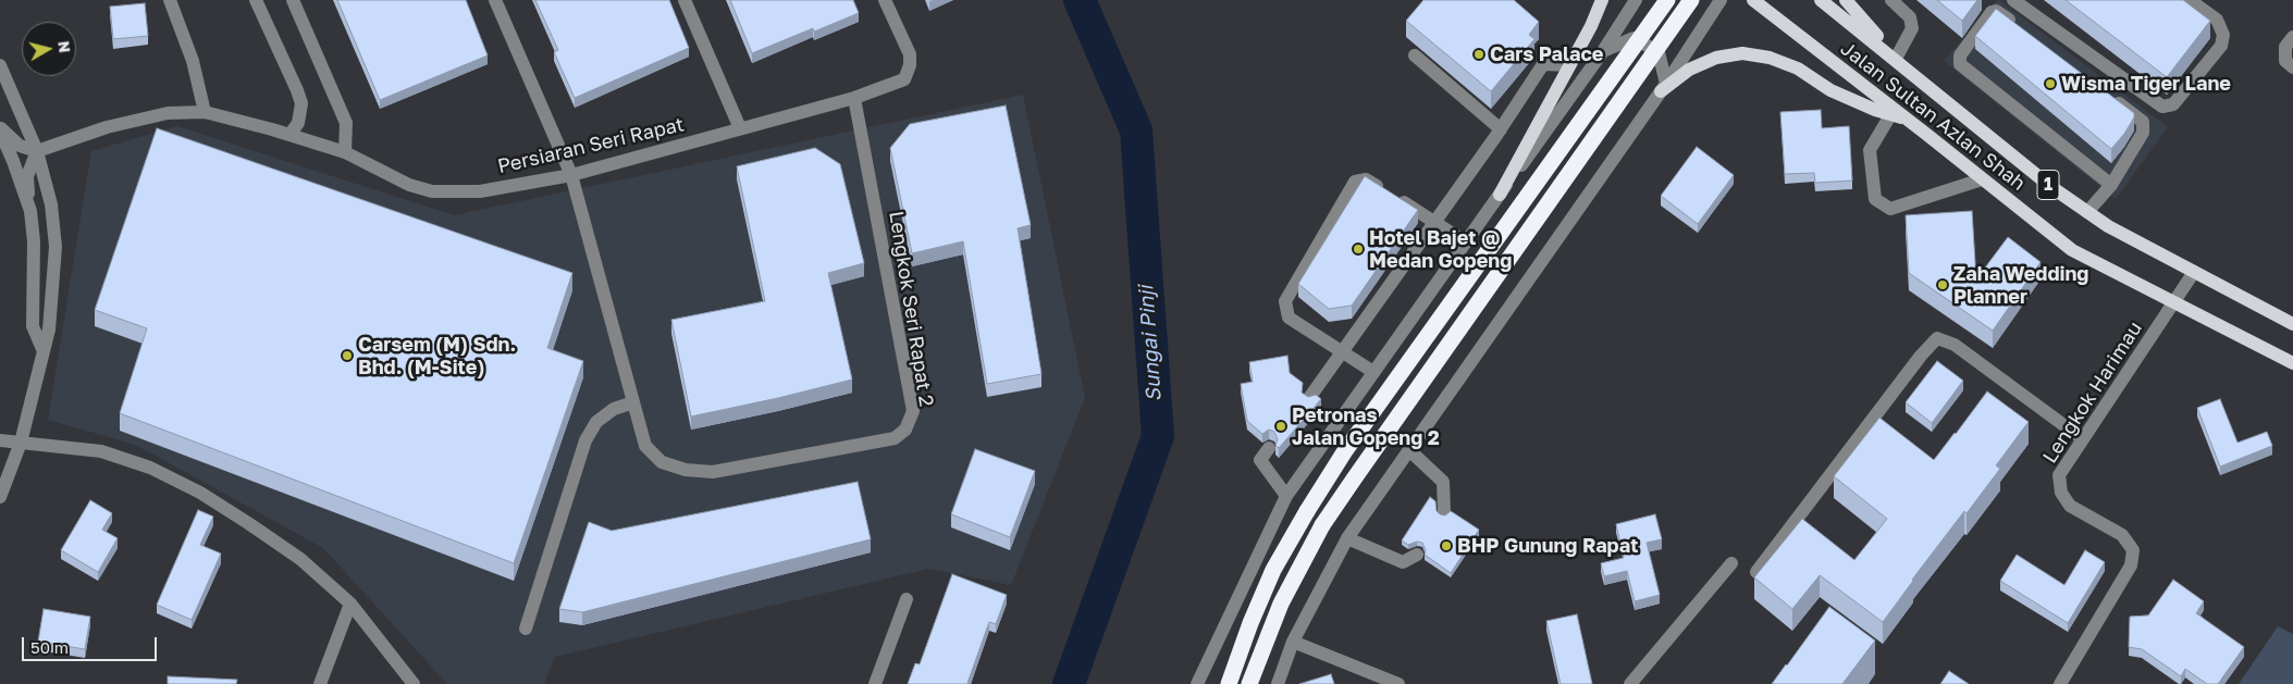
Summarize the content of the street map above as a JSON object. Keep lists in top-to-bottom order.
{
  "streets": {
    "main road": ["Jalan Sultan Azlan Shah", "1"],
    "street": ["Persiaran Seri Rapat", "Lengkok Seri Rapat 2", "Lengkok Harimau"]
  },
  "crossings": [
    ["Jalan Sultan Azlan Shah", "Lengkok Harimau"],
    ["Persiaran Seri Rapat", "Lengkok Seri Rapat 2"]
  ],
  "water": ["Sungai Pinji"],
  "places": [
    "Cars Palace",
    "Wisma Tiger Lane",
    "Hotel Bajet @ Medan Gopeng",
    "Zaha Wedding Planner",
    "Carsem (M) Sdn. Bhd. (M-Site)",
    "Petronas Jalan Gopeng 2",
    "BHP Gunung Rapat"
  ],
  "scale_bar": "50 m",
  "north": "right"
}
